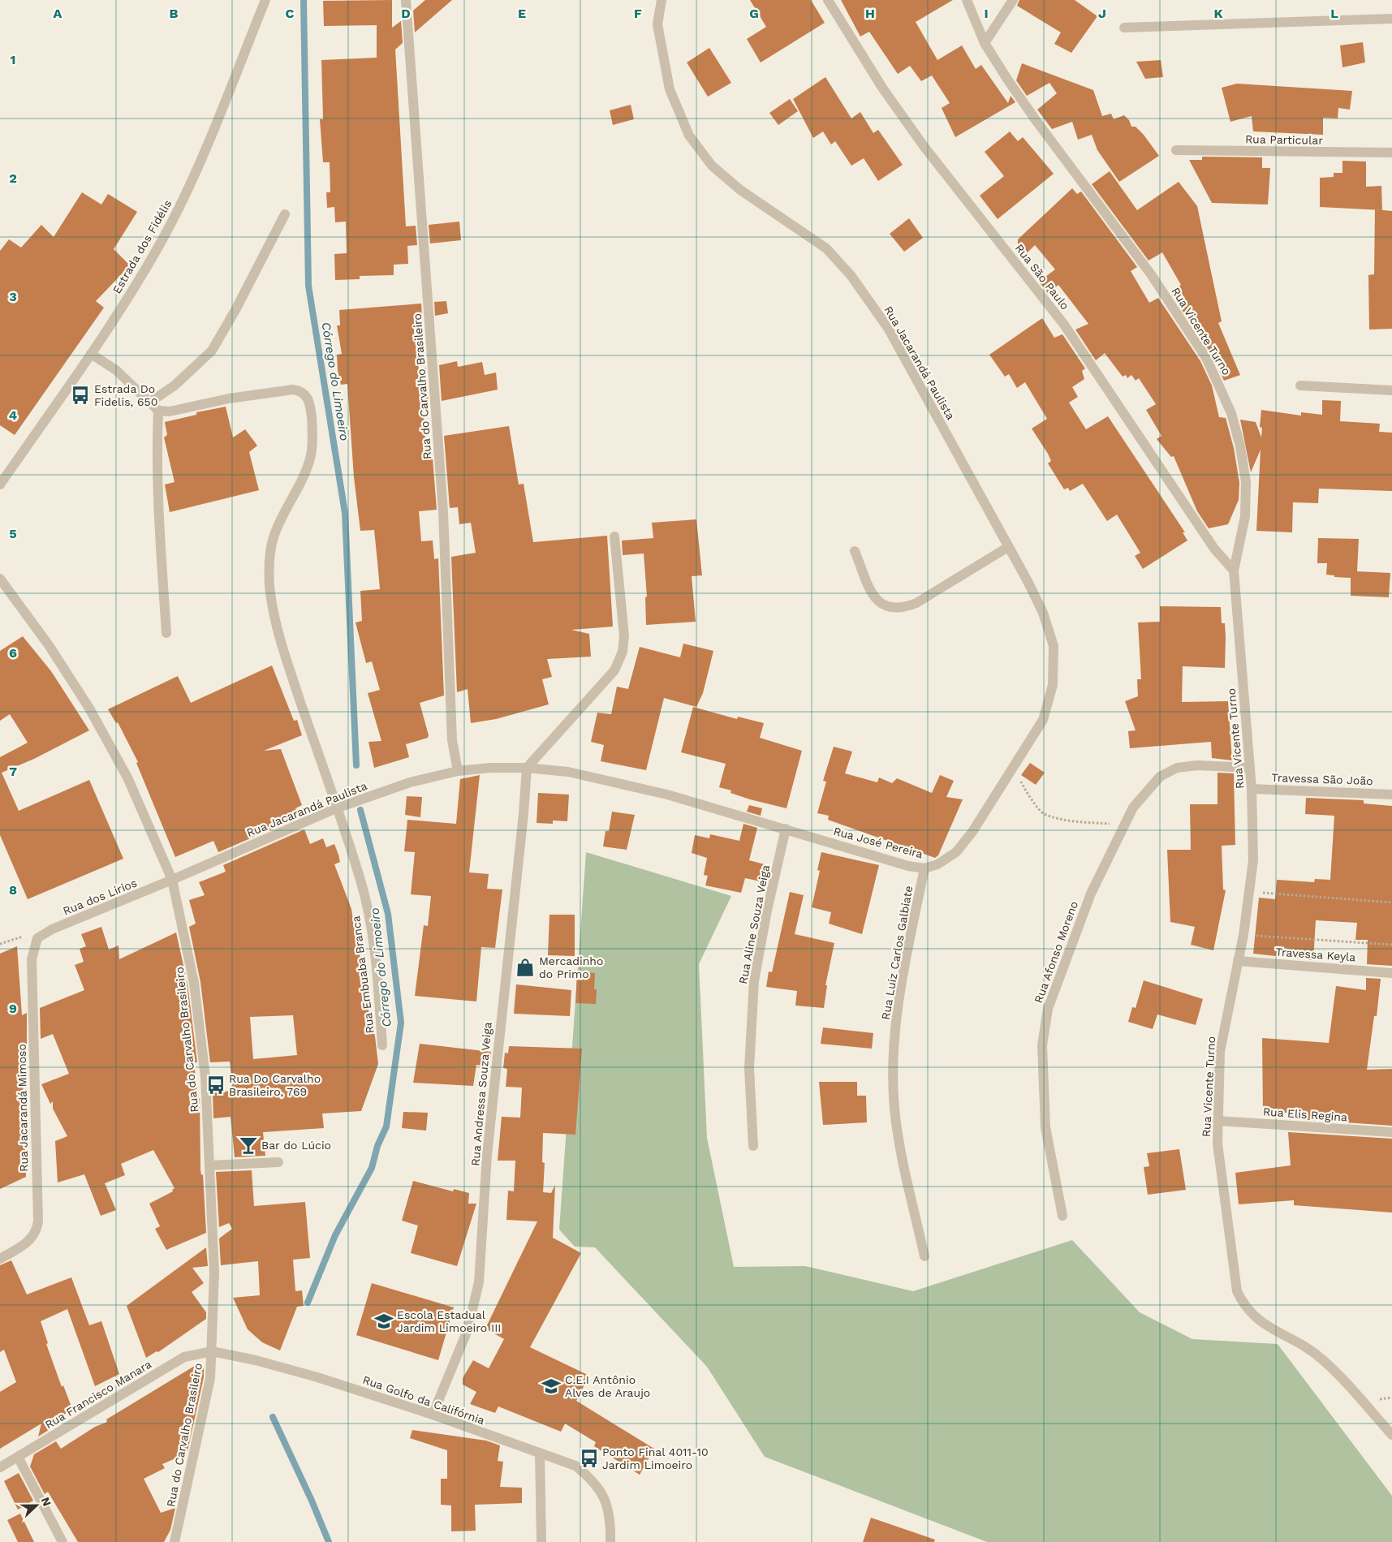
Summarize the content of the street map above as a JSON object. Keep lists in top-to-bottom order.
{
  "streets": {
    "street": [
      "Rua Particular",
      "Estrada dos Fidélis",
      "Rua São Paulo",
      "Rua Vicente Turno",
      "Rua Jacarandá Paulista",
      "Rua do Carvalho Brasileiro",
      "Travessa São João",
      "Rua José Pereira",
      "Rua dos Lírios",
      "Rua Aline Souza Veiga",
      "Rua Afonso Moreno",
      "Rua Luiz Carlos Galbiate",
      "Travessa Keyla",
      "Rua Embuaba Branca",
      "Rua Andressa Souza Veiga",
      "Rua Jacarandá Mimoso",
      "Rua Elis Regina",
      "Rua Francisco Manara",
      "Rua Golfo da Califórnia"
    ]
  },
  "crossings": [
    ["Rua São Paulo", "Rua Vicente Turno"],
    ["Rua Vicente Turno", "Travessa São João"],
    ["Rua Vicente Turno", "Travessa Keyla"],
    ["Rua Vicente Turno", "Rua Elis Regina"],
    ["Rua Jacarandá Paulista", "Rua do Carvalho Brasileiro"],
    ["Rua Jacarandá Paulista", "Rua José Pereira"],
    ["Rua Jacarandá Paulista", "Rua dos Lírios"],
    ["Rua Jacarandá Paulista", "Rua Embuaba Branca"],
    ["Rua Jacarandá Paulista", "Rua Andressa Souza Veiga"],
    ["Rua do Carvalho Brasileiro", "Rua dos Lírios"],
    ["Rua do Carvalho Brasileiro", "Rua Francisco Manara"],
    ["Rua do Carvalho Brasileiro", "Rua Golfo da Califórnia"],
    ["Rua José Pereira", "Rua Aline Souza Veiga"],
    ["Rua José Pereira", "Rua Luiz Carlos Galbiate"],
    ["Rua José Pereira", "Rua Andressa Souza Veiga"],
    ["Rua dos Lírios", "Rua Jacarandá Mimoso"],
    ["Rua Andressa Souza Veiga", "Rua Golfo da Califórnia"],
    ["Rua Francisco Manara", "Rua Golfo da Califórnia"]
  ],
  "water": ["Córrego do Limoeiro"],
  "places": {
    "bus stop": ["Estrada Do Fidelis, 650", "Rua Do Carvalho Brasileiro, 769", "Ponto Final 4011-10 Jardim Limoeiro"],
    "shop": ["Mercadinho do Primo"],
    "bar": ["Bar do Lúcio"],
    "school or university": ["Escola Estadual Jardim Limoeiro III", "C.E.I Antônio Alves de Araujo"]
  },
  "north": "right",
  "grid": {
    "columns": [
      "A",
      "B",
      "C",
      "D",
      "E",
      "F",
      "G",
      "H",
      "I",
      "J",
      "K",
      "L"
    ],
    "rows": [
      "1",
      "2",
      "3",
      "4",
      "5",
      "6",
      "7",
      "8",
      "9"
    ]
  }
}
